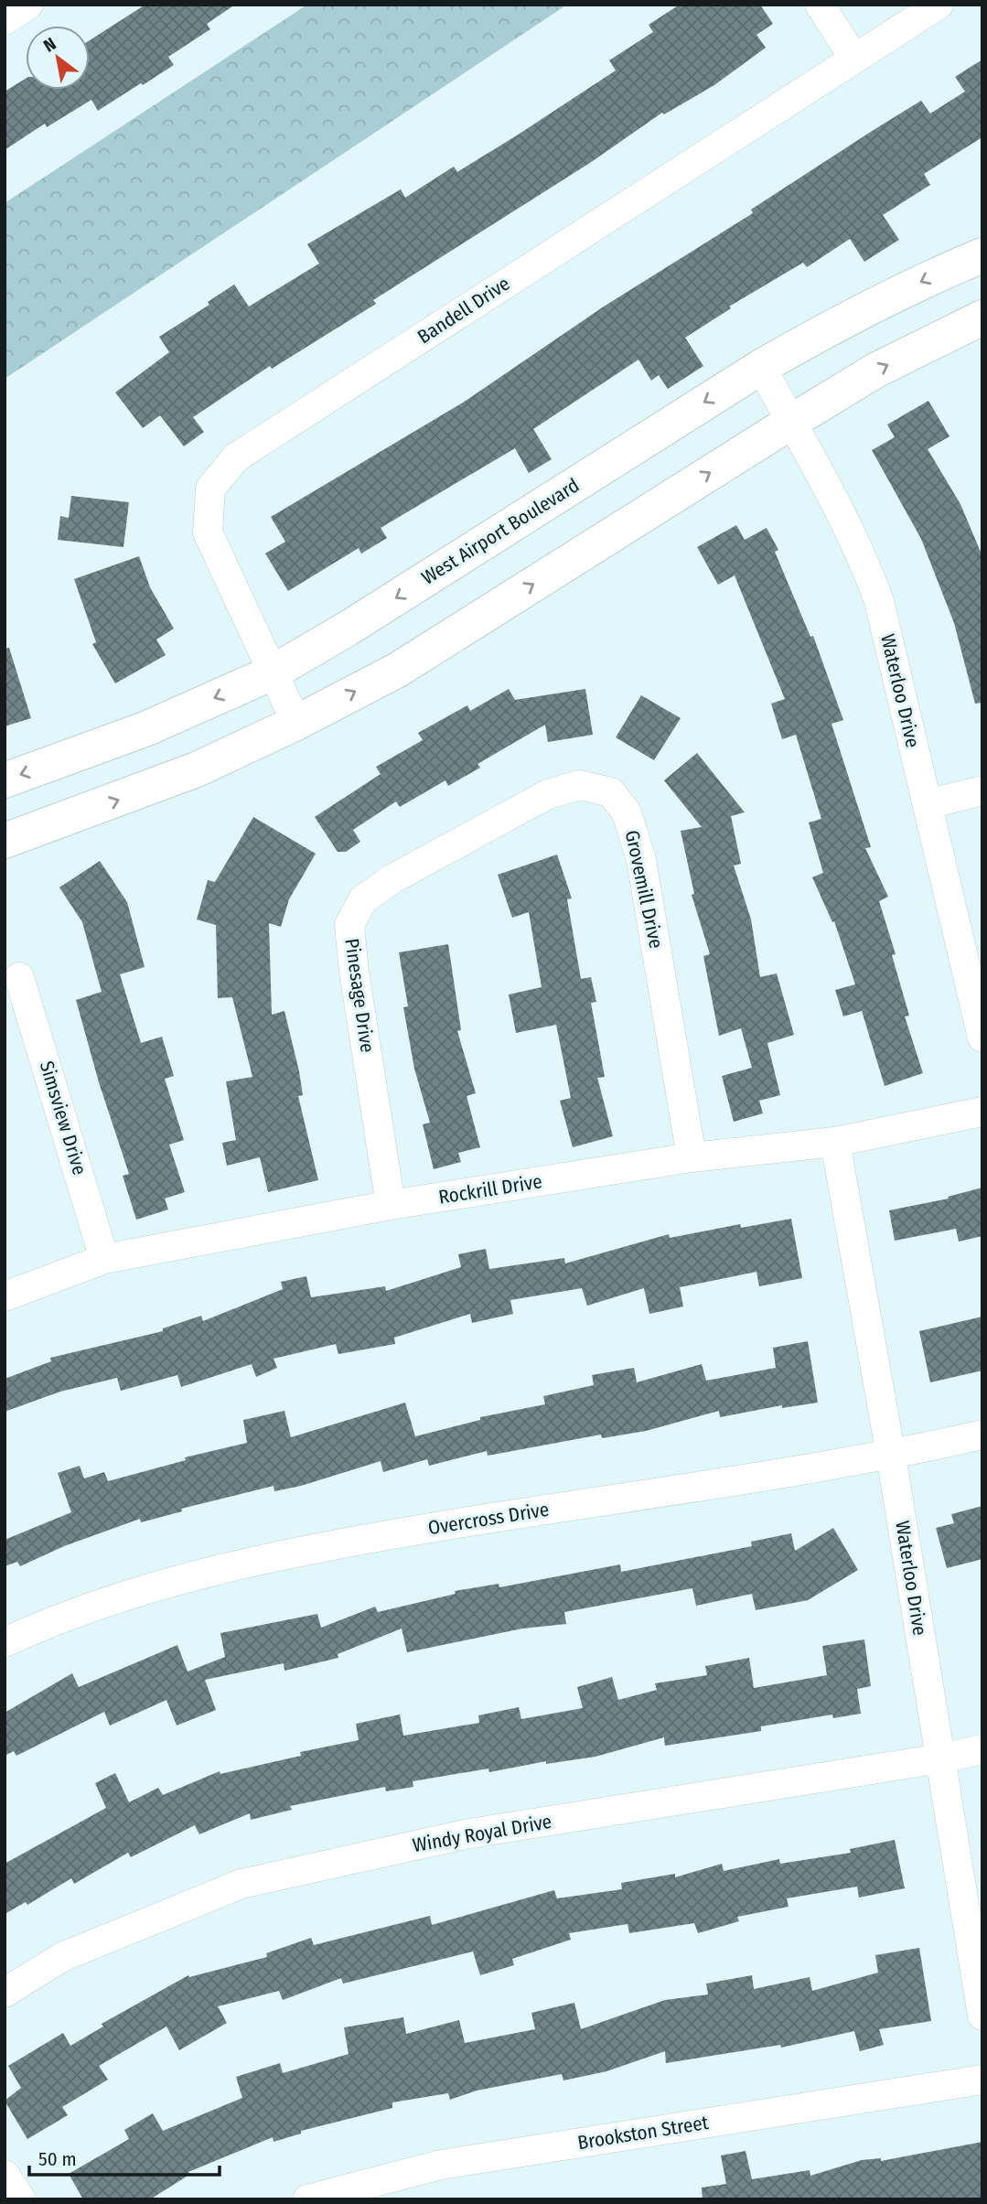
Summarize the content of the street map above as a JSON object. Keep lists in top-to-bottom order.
{
  "streets": {
    "main road": ["West Airport Boulevard"],
    "street": [
      "Bandell Drive",
      "Waterloo Drive",
      "Grovemill Drive",
      "Pinesage Drive",
      "Simsview Drive",
      "Rockrill Drive",
      "Overcross Drive",
      "Windy Royal Drive",
      "Brookston Street"
    ]
  },
  "crossings": [
    ["Bandell Drive", "West Airport Boulevard"],
    ["West Airport Boulevard", "Waterloo Drive"],
    ["Waterloo Drive", "Rockrill Drive"],
    ["Waterloo Drive", "Overcross Drive"],
    ["Waterloo Drive", "Windy Royal Drive"],
    ["Grovemill Drive", "Pinesage Drive"],
    ["Grovemill Drive", "Rockrill Drive"],
    ["Pinesage Drive", "Rockrill Drive"],
    ["Simsview Drive", "Rockrill Drive"]
  ],
  "scale_bar": "50 m",
  "north": "top left"
}
